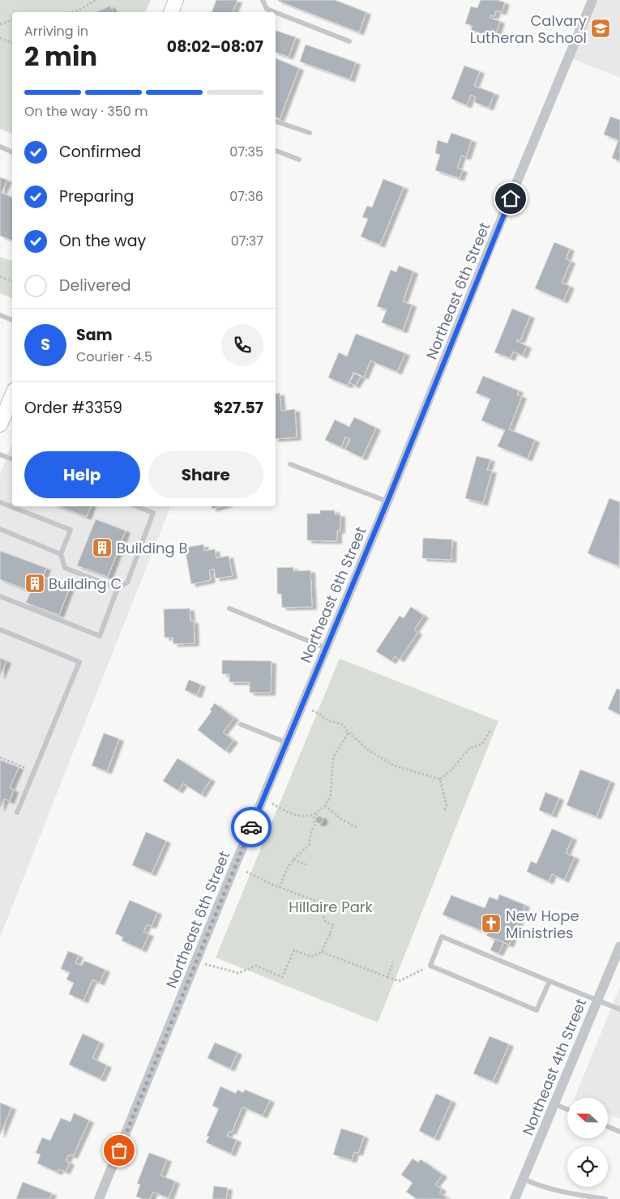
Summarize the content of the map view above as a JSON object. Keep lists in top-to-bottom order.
{
  "streets": {
    "street": ["Northeast 6th Street", "Northeast 4th Street"]
  },
  "parks": ["Hillaire Park"],
  "places": {
    "school or university": ["Calvary Lutheran School"],
    "building": ["Building B", "Building C"],
    "church": ["New Hope Ministries"]
  },
  "north": "left",
  "page": {
    "heading": ["2 min", "Arriving in", "08:02–08:07"],
    "panel": [
      "Sam",
      "Courier · 4.5",
      "Order #3359",
      "$27.57"
    ],
    "bar": "On the way · 350 m",
    "list": [
      ["Confirmed", "07:35"],
      ["Preparing", "07:36"],
      ["On the way", "07:37"],
      "Delivered"
    ],
    "round": "S",
    "buttons": ["Help", "Share"]
  }
}
